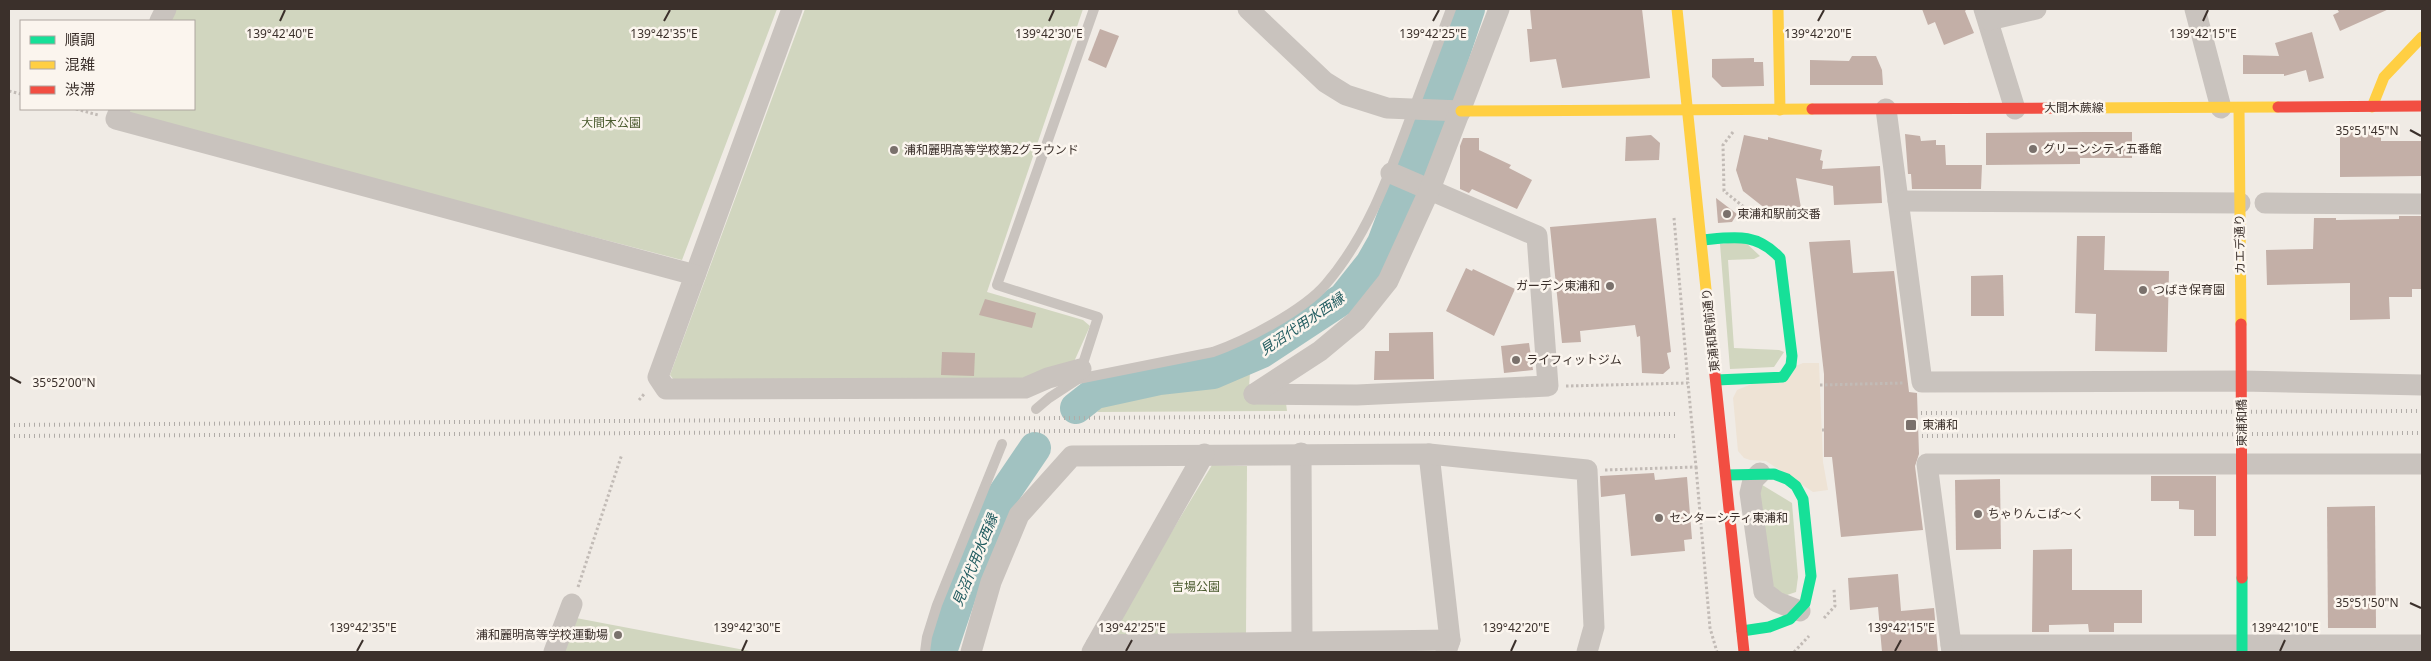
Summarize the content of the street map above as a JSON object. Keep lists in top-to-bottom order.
{
  "streets": {
    "street": [
      "大間木蕨線",
      "カエデ通り",
      "東浦和駅前通り",
      "東浦和橋"
    ]
  },
  "crossings": [
    ["大間木蕨線", "カエデ通り"],
    ["大間木蕨線", "東浦和駅前通り"],
    ["カエデ通り", "東浦和橋"]
  ],
  "water": ["見沼代用水西縁"],
  "parks": ["大間木公園", "吉場公園"],
  "places": {
    "other": [
      "グリーンシティ五番館",
      "浦和麗明高等学校第2グラウンド",
      "東浦和駅前交番",
      "ガーデン東浦和",
      "つばき保育園",
      "ライフィットジム",
      "ちゃりんこぱ～く",
      "センターシティ東浦和",
      "浦和麗明高等学校運動場"
    ],
    "transit": ["東浦和"]
  },
  "legend": ["順調", "混雑", "渋滞"],
  "coordinates": [
    "139°42'35\"E",
    "139°42'30\"E",
    "139°42'20\"E",
    "139°42'40\"E",
    "139°42'25\"E",
    "139°42'15\"E",
    "35°51'45\"N",
    "35°52'00\"N",
    "35°51'50\"N",
    "139°42'10\"E"
  ]
}
